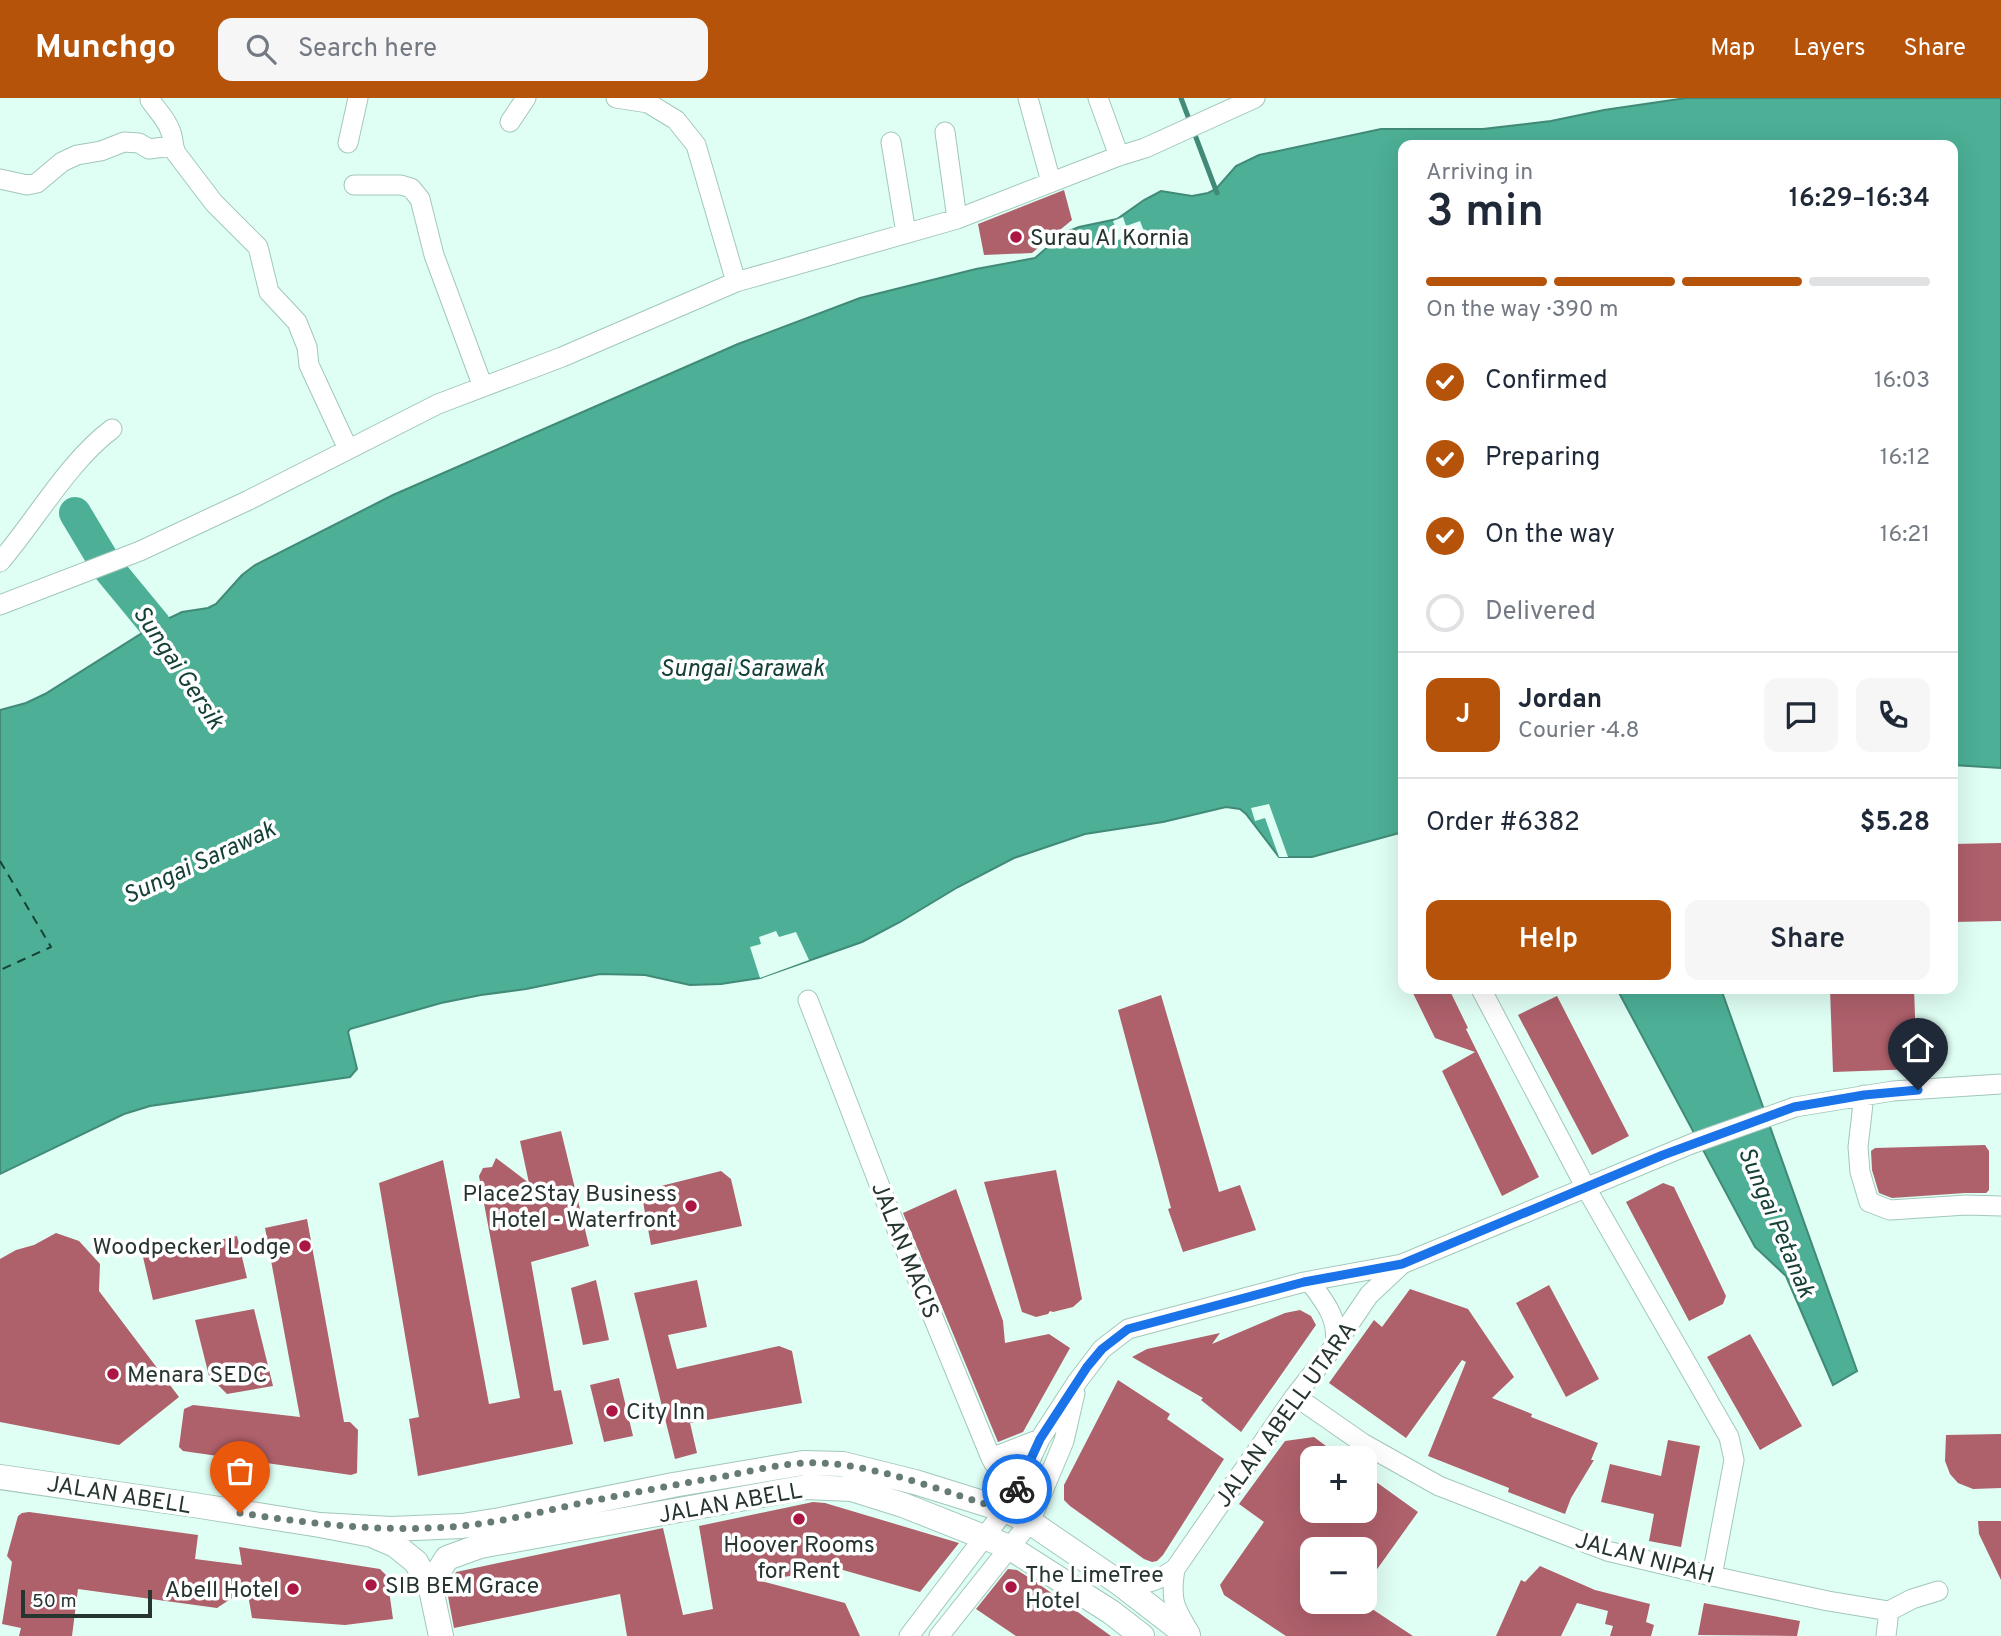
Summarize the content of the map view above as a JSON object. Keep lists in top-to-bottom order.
{
  "streets": {
    "main road": ["JALAN ABELL"],
    "street": ["JALAN MACIS", "JALAN ABELL UTARA", "JALAN NIPAH"]
  },
  "crossings": [
    ["JALAN MACIS", "JALAN ABELL"],
    ["JALAN ABELL UTARA", "JALAN NIPAH"]
  ],
  "water": ["Sungai Gersik", "Sungai Sarawak", "Sungai Petanak"],
  "places": [
    "Surau Al Kornia",
    "Place2Stay Business Hotel - Waterfront",
    "Woodpecker Lodge",
    "Menara SEDC",
    "City Inn",
    "Hoover Rooms for Rent",
    "SIB BEM Grace",
    "The LimeTree Hotel",
    "Abell Hotel"
  ],
  "scale_bar": "50 m",
  "page": {
    "header": "Munchgo",
    "search": "Search here",
    "nav": ["Map", "Layers", "Share"],
    "heading": ["3 min", "Arriving in", "16:29–16:34"],
    "panel": [
      "Jordan",
      "Courier · 4.8",
      "Order #6382",
      "$5.28"
    ],
    "bar": "On the way · 390 m",
    "list": [
      ["Confirmed", "16:03"],
      ["Preparing", "16:12"],
      ["On the way", "16:21"],
      "Delivered"
    ],
    "round": "J",
    "buttons": ["Help", "Share"],
    "map_buttons": ["+", "−"],
    "scale": "50 m"
  }
}
